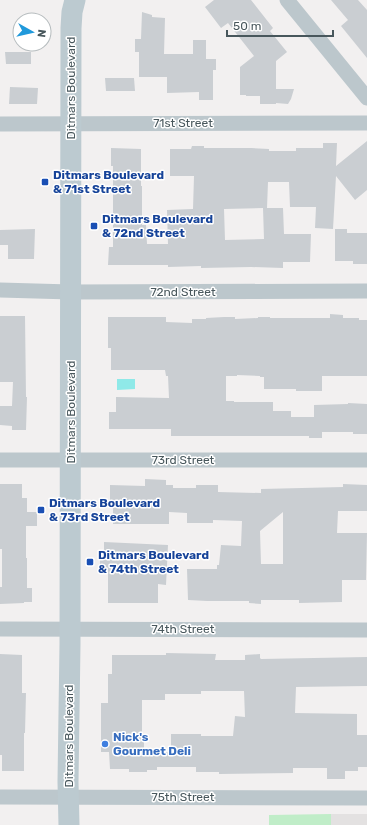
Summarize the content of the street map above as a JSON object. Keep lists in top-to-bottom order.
{
  "streets": {
    "street": [
      "Ditmars Boulevard",
      "71st Street",
      "72nd Street",
      "73rd Street",
      "74th Street",
      "75th Street"
    ]
  },
  "crossings": [
    ["Ditmars Boulevard", "71st Street"],
    ["Ditmars Boulevard", "72nd Street"],
    ["Ditmars Boulevard", "73rd Street"],
    ["Ditmars Boulevard", "74th Street"],
    ["Ditmars Boulevard", "75th Street"]
  ],
  "places": {
    "transit": [
      "Ditmars Boulevard & 71st Street",
      "Ditmars Boulevard & 72nd Street",
      "Ditmars Boulevard & 73rd Street",
      "Ditmars Boulevard & 74th Street"
    ],
    "other": ["Nick's Gourmet Deli"]
  },
  "scale_bar": "50 m",
  "north": "right"
}
